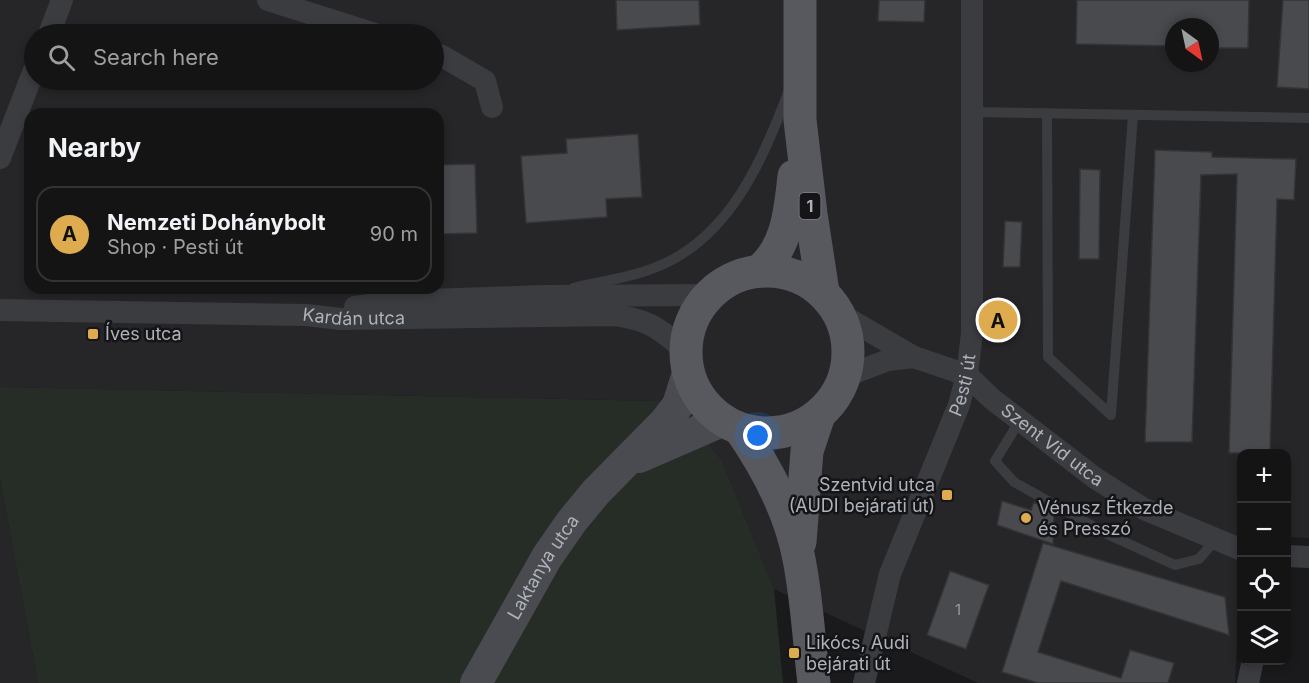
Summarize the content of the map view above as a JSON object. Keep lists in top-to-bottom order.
{
  "streets": {
    "main road": ["1"],
    "street": [
      "Kardán utca",
      "Pesti út",
      "Szent Vid utca",
      "Laktanya utca"
    ]
  },
  "crossings": [
    ["1", "Kardán utca"],
    ["1", "Laktanya utca"],
    ["Kardán utca", "Laktanya utca"],
    ["Pesti út", "Szent Vid utca"]
  ],
  "places": {
    "transit": ["Íves utca", "Szentvid utca (AUDI bejárati út)", "Likócs, Audi bejárati út"],
    "other": ["Vénusz Étkezde és Presszó"]
  },
  "house_numbers": ["1"],
  "north": "bottom right",
  "page": {
    "search": "Search here",
    "heading": "Nearby",
    "list": [
      {
        "mark": "A",
        "name": "Nemzeti Dohánybolt",
        "note": "Shop · Pesti út",
        "value": "90 m"
      }
    ],
    "pins": "A",
    "map_buttons": ["+", "−"]
  }
}
